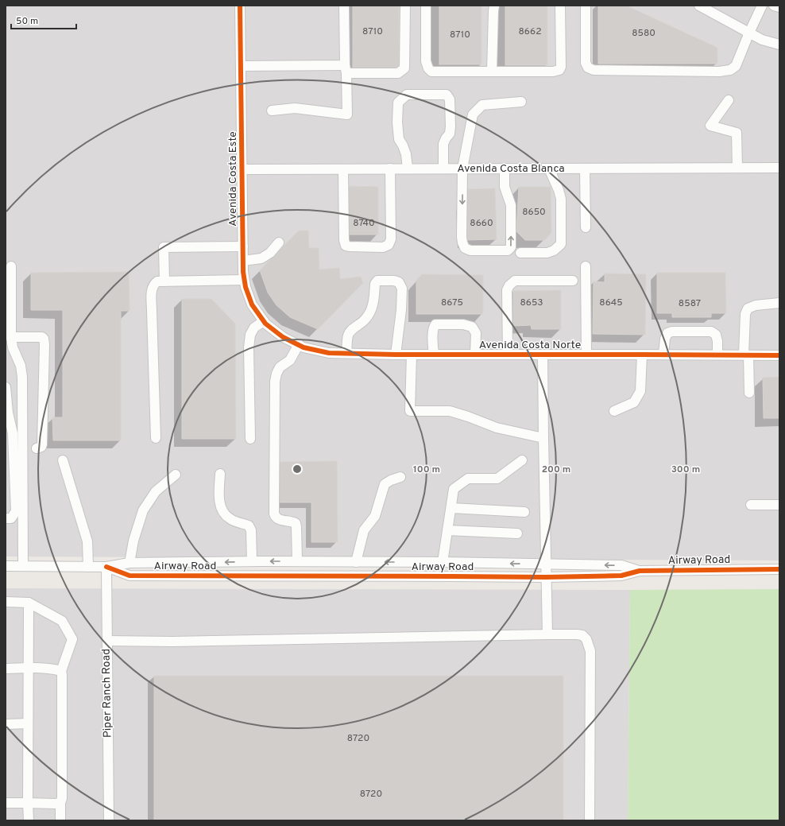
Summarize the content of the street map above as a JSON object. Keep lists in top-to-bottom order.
{
  "streets": {
    "street": [
      "Avenida Costa Blanca",
      "Avenida Costa Este",
      "Avenida Costa Norte",
      "Airway Road",
      "Piper Ranch Road"
    ]
  },
  "crossings": [
    ["Avenida Costa Blanca", "Avenida Costa Este"],
    ["Avenida Costa Este", "Avenida Costa Norte"],
    ["Airway Road", "Piper Ranch Road"]
  ],
  "house_numbers": [
    "8710",
    "8662",
    "8580",
    "8710",
    "8650",
    "8740",
    "8660",
    "8675",
    "8653",
    "8645",
    "8587",
    "8720",
    "8720"
  ],
  "scale_bar": "50 m",
  "rings": ["100 m", "200 m", "300 m"]
}
